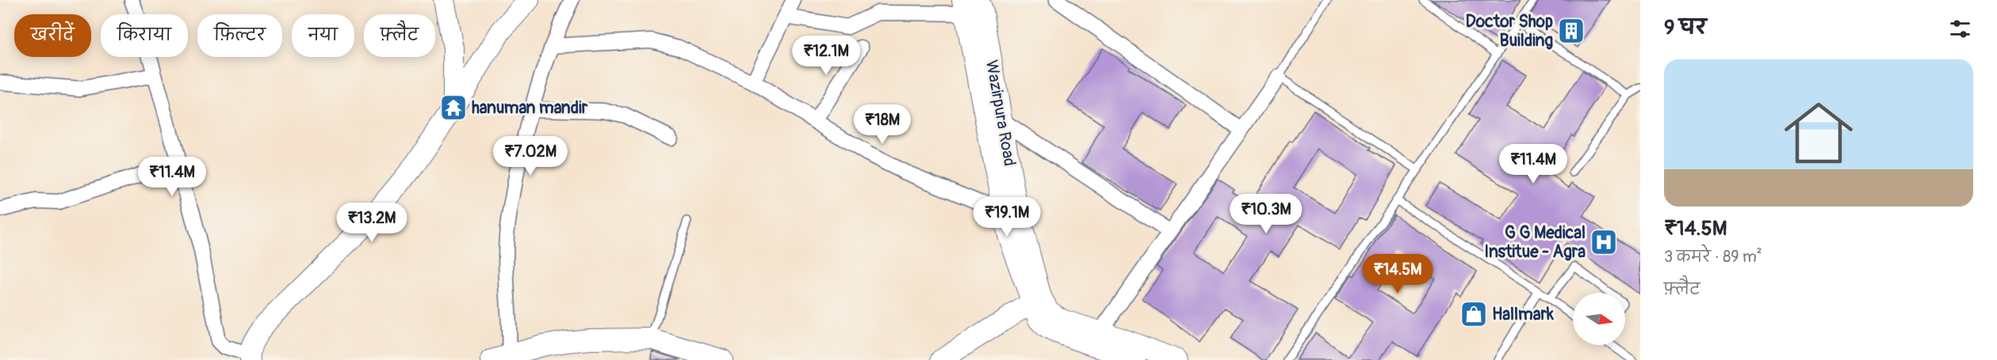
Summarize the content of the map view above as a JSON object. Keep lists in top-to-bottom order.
{
  "streets": {
    "main road": ["Wazirpura Road"]
  },
  "places": {
    "building": ["Doctor Shop Building"],
    "temple": ["hanuman mandir"],
    "hospital": ["G G Medical Institue - Agra"],
    "shop": ["Hallmark"]
  },
  "north": "right",
  "page": {
    "heading": "9 घर",
    "chip": [
      "खरीदें",
      "किराया",
      "फ़िल्टर",
      "नया",
      "फ़्लैट"
    ],
    "price": [
      "₹12.1M",
      "₹18M",
      "₹7.02M",
      "₹11.4M",
      "₹11.4M",
      "₹10.3M",
      "₹19.1M",
      "₹13.2M",
      "₹14.5M"
    ],
    "list": [
      {
        "name": "₹14.5M",
        "note": "3 कमरे · 89 m² · फ़्लैट"
      }
    ]
  }
}
